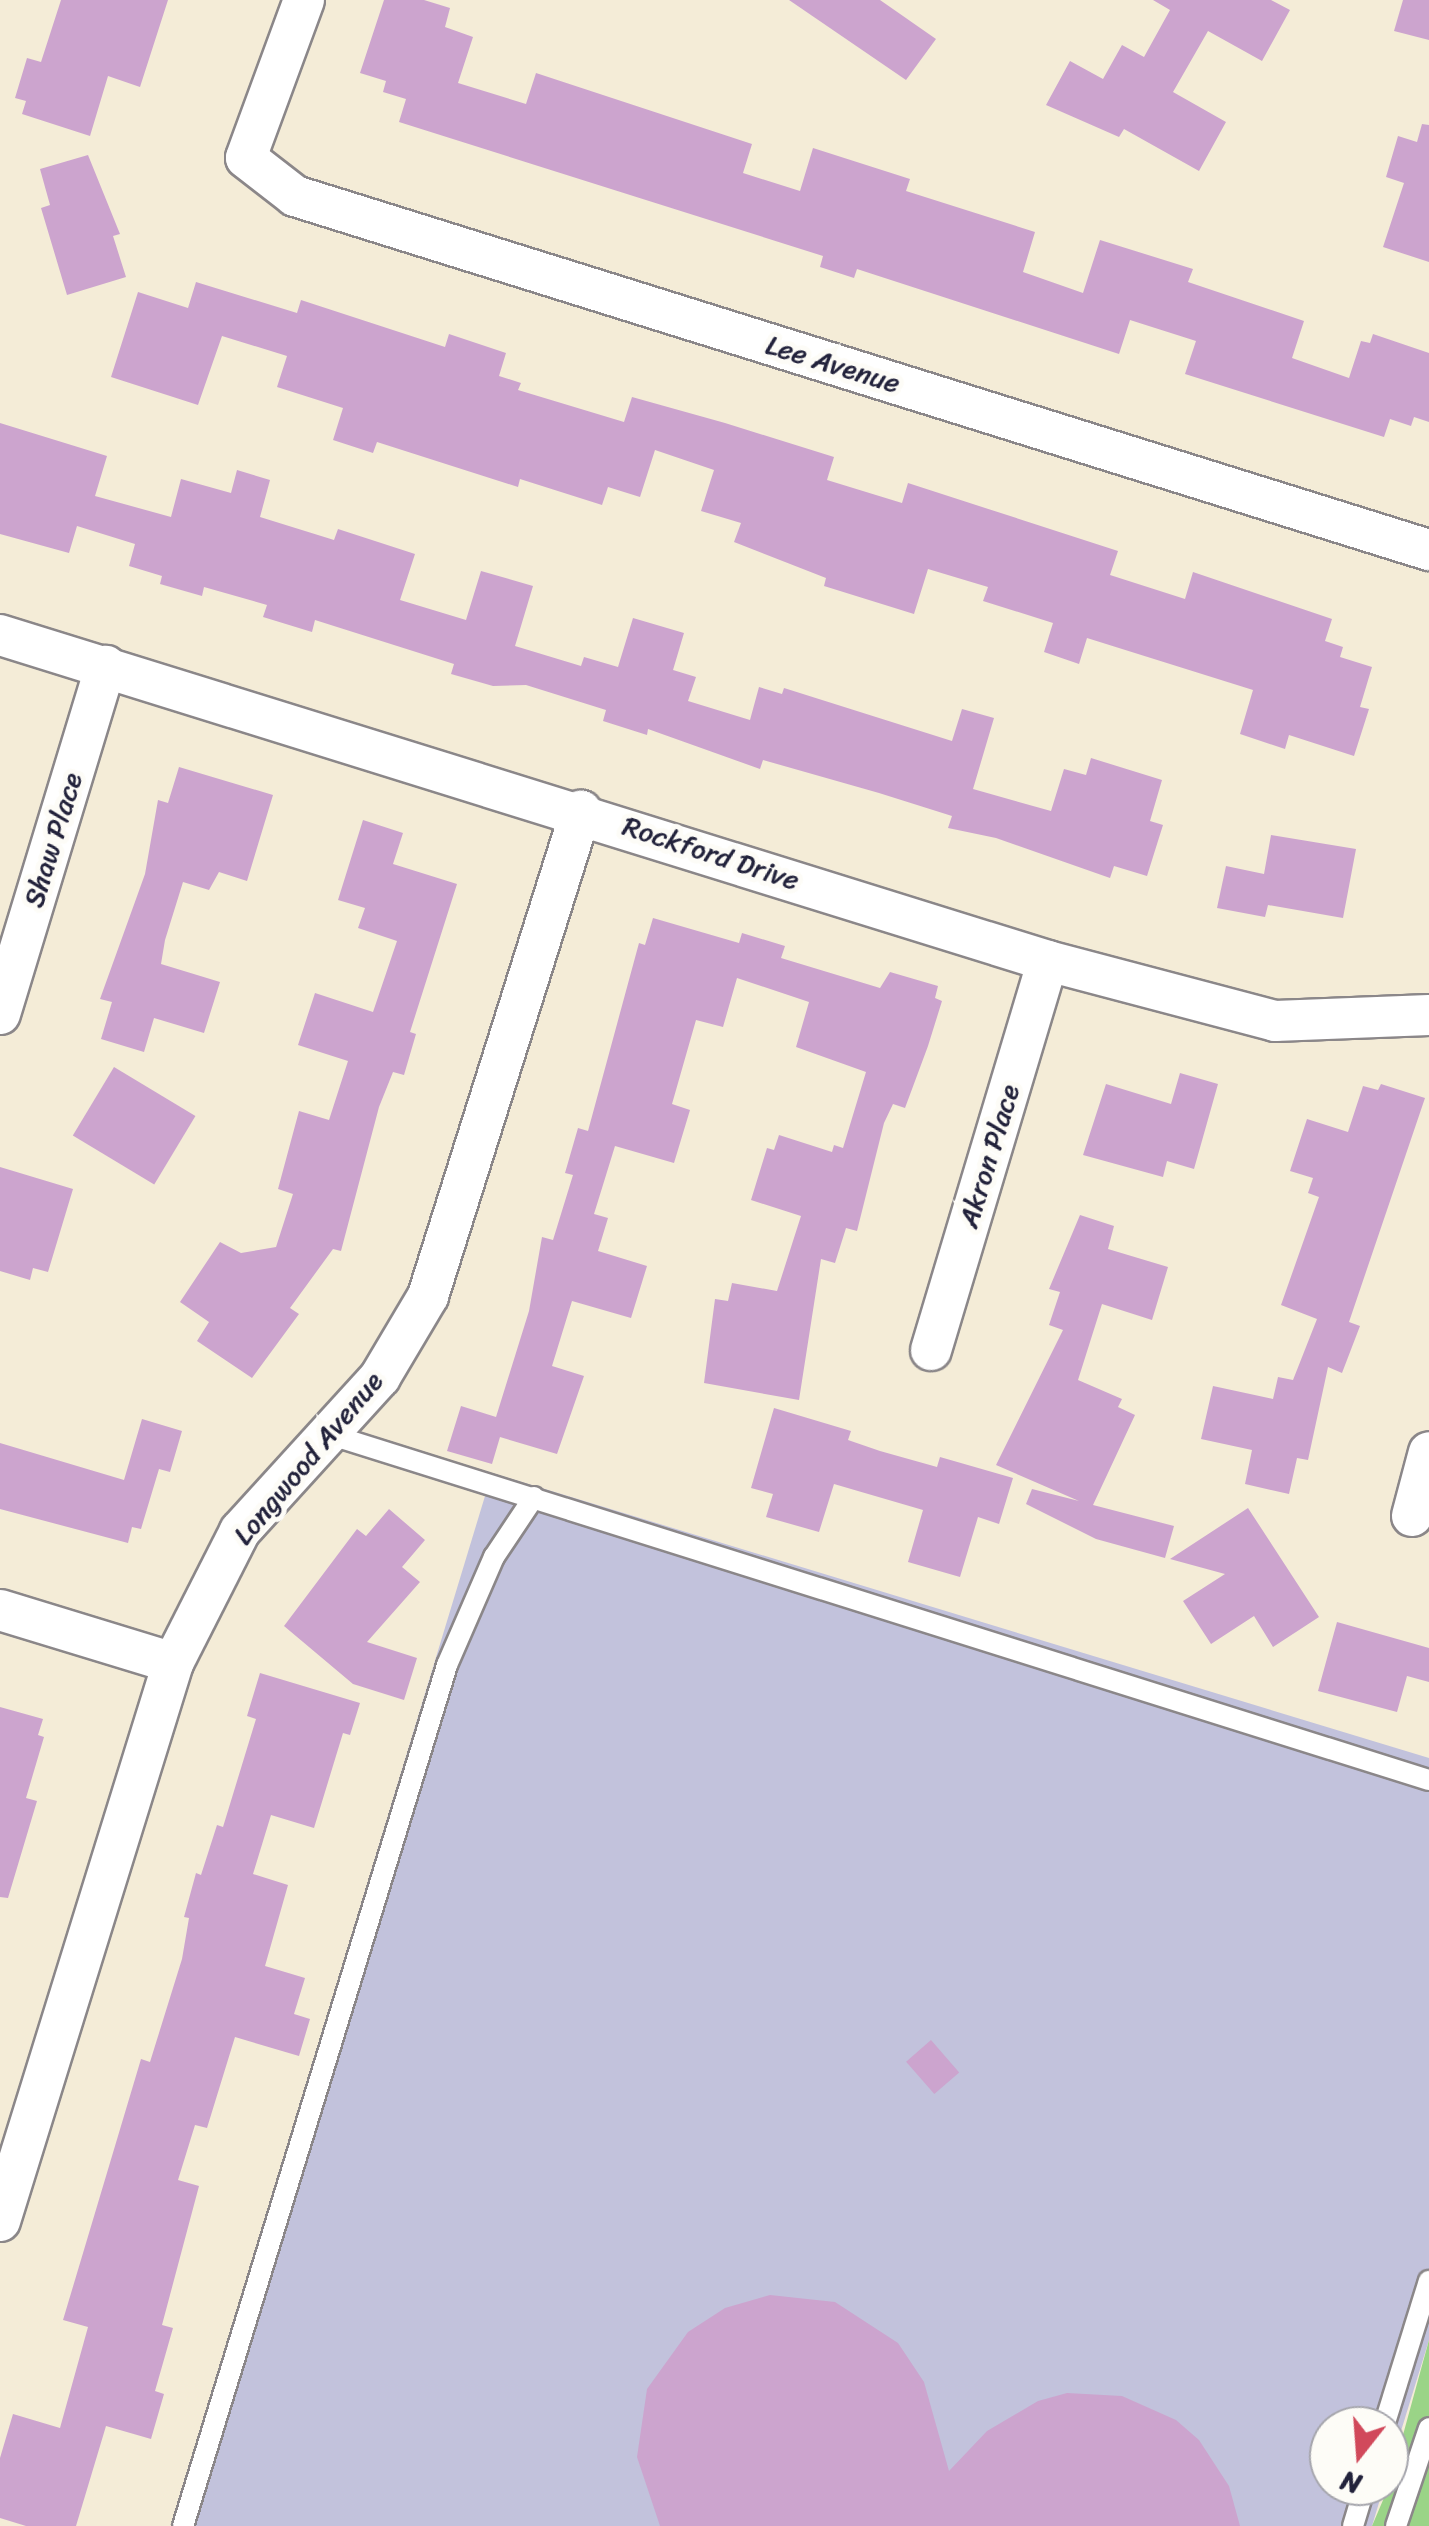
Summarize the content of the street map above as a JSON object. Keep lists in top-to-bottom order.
{
  "streets": {
    "street": [
      "Lee Avenue",
      "Shaw Place",
      "Rockford Drive",
      "Akron Place",
      "Longwood Avenue"
    ]
  },
  "crossings": [
    ["Shaw Place", "Rockford Drive"],
    ["Rockford Drive", "Akron Place"],
    ["Rockford Drive", "Longwood Avenue"]
  ],
  "north": "bottom"
}
